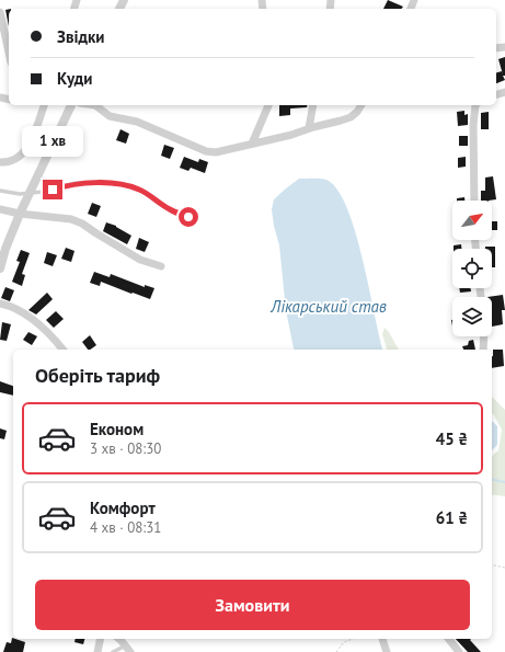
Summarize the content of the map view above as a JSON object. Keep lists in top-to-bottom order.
{
  "water": ["Лікарський став"],
  "north": "top right",
  "page": {
    "banner": ["Звідки", "Куди"],
    "bubble": "1 хв",
    "heading": "Оберіть тариф",
    "list": [
      {
        "name": "Економ",
        "note": "3 хв · 08:30",
        "value": "45 ₴"
      },
      {
        "name": "Комфорт",
        "note": "4 хв · 08:31",
        "value": "61 ₴"
      }
    ],
    "buttons": "Замовити"
  }
}
